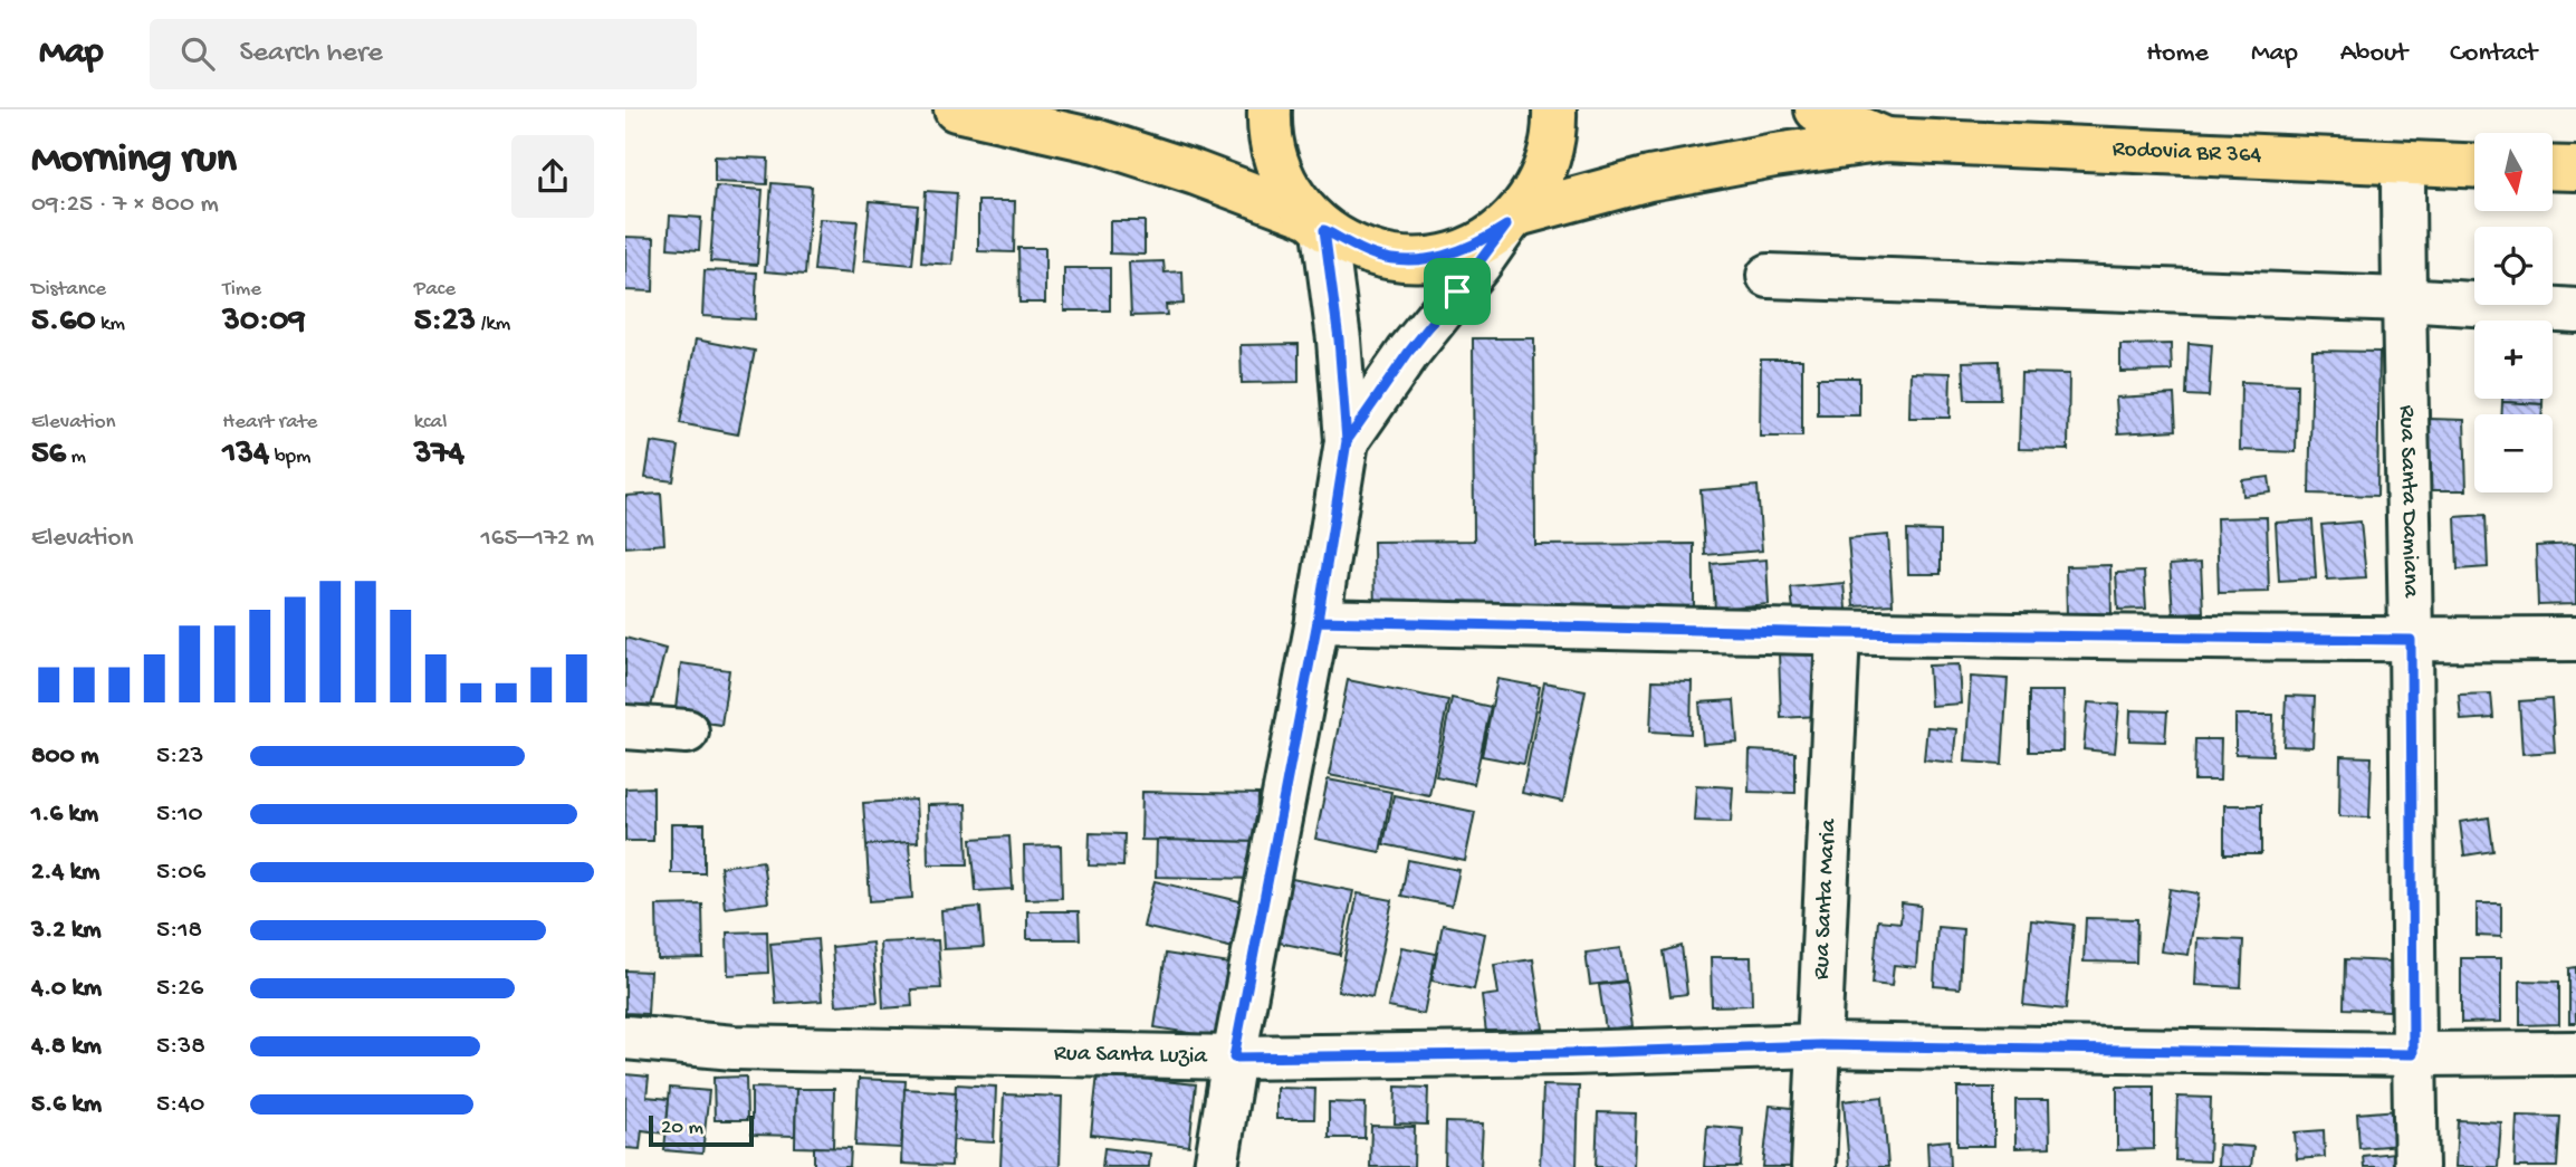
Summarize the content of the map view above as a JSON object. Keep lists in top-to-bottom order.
{
  "streets": {
    "main road": ["Rodovia BR 364"],
    "street": ["Rua Santa Damiana", "Rua Santa Maria", "Rua Santa Luzia"]
  },
  "crossings": [
    ["Rodovia BR 364", "Rua Santa Damiana"],
    ["Rua Santa Damiana", "Rua Santa Luzia"],
    ["Rua Santa Maria", "Rua Santa Luzia"]
  ],
  "scale_bar": "20 m",
  "north": "bottom",
  "page": {
    "header": "Map",
    "search": "Search here",
    "nav": [
      "Home",
      "Map",
      "About",
      "Contact"
    ],
    "heading": ["Morning run", "09:25 · 7 × 800 m"],
    "map_buttons": ["+", "−"],
    "stats": [
      ["Distance", "5.60 km"],
      ["Time", "30:09"],
      ["Pace", "5:23 /km"],
      ["Elevation", "56 m"],
      ["Heart rate", "134 bpm"],
      ["kcal", "374"]
    ],
    "chart": ["Elevation", "165–172 m"],
    "list": [
      {
        "name": "800 m",
        "note": "5:23"
      },
      {
        "name": "1.6 km",
        "note": "5:10"
      },
      {
        "name": "2.4 km",
        "note": "5:06"
      },
      {
        "name": "3.2 km",
        "note": "5:18"
      },
      {
        "name": "4.0 km",
        "note": "5:26"
      },
      {
        "name": "4.8 km",
        "note": "5:38"
      },
      {
        "name": "5.6 km",
        "note": "5:40"
      }
    ],
    "scale": "20 m"
  }
}
